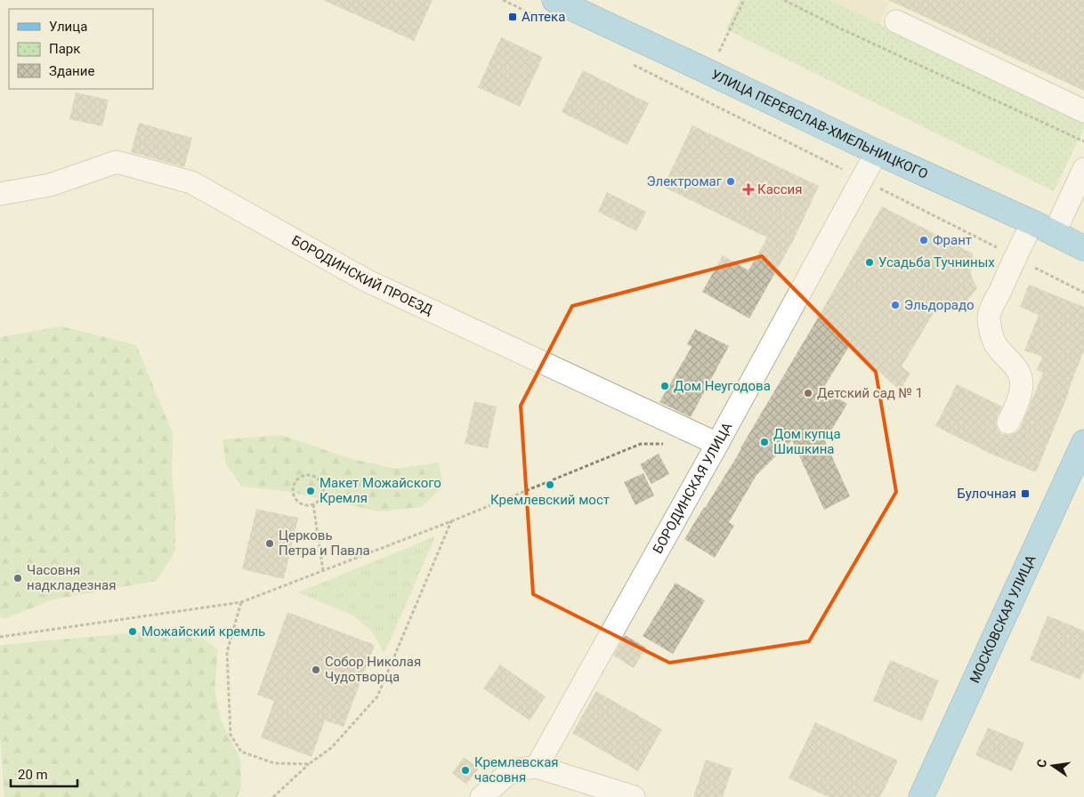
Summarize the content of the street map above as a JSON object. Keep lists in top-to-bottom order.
{
  "streets": {
    "main road": ["УЛИЦА ПЕРЕЯСЛАВ-ХМЕЛЬНИЦКОГО", "МОСКОВСКАЯ УЛИЦА"],
    "street": ["БОРОДИНСКИЙ ПРОЕЗД", "БОРОДИНСКАЯ УЛИЦА"]
  },
  "crossings": [
    ["УЛИЦА ПЕРЕЯСЛАВ-ХМЕЛЬНИЦКОГО", "БОРОДИНСКАЯ УЛИЦА"],
    ["БОРОДИНСКИЙ ПРОЕЗД", "БОРОДИНСКАЯ УЛИЦА"]
  ],
  "places": {
    "transit": ["Аптека", "Булочная"],
    "other": [
      "Электромаг",
      "Франт",
      "Усадьба Тучниных",
      "Эльдорадо",
      "Дом Неугодова",
      "Детский сад № 1",
      "Дом купца Шишкина",
      "Кремлевский мост",
      "Макет Можайского Кремля",
      "Церковь Петра и Павла",
      "Часовня надкладезная",
      "Можайский кремль",
      "Собор Николая Чудотворца",
      "Кремлевская часовня"
    ],
    "health": ["Кассия"]
  },
  "legend": ["Улица", "Парк", "Здание"],
  "scale_bar": "20 m",
  "north": "left"
}
